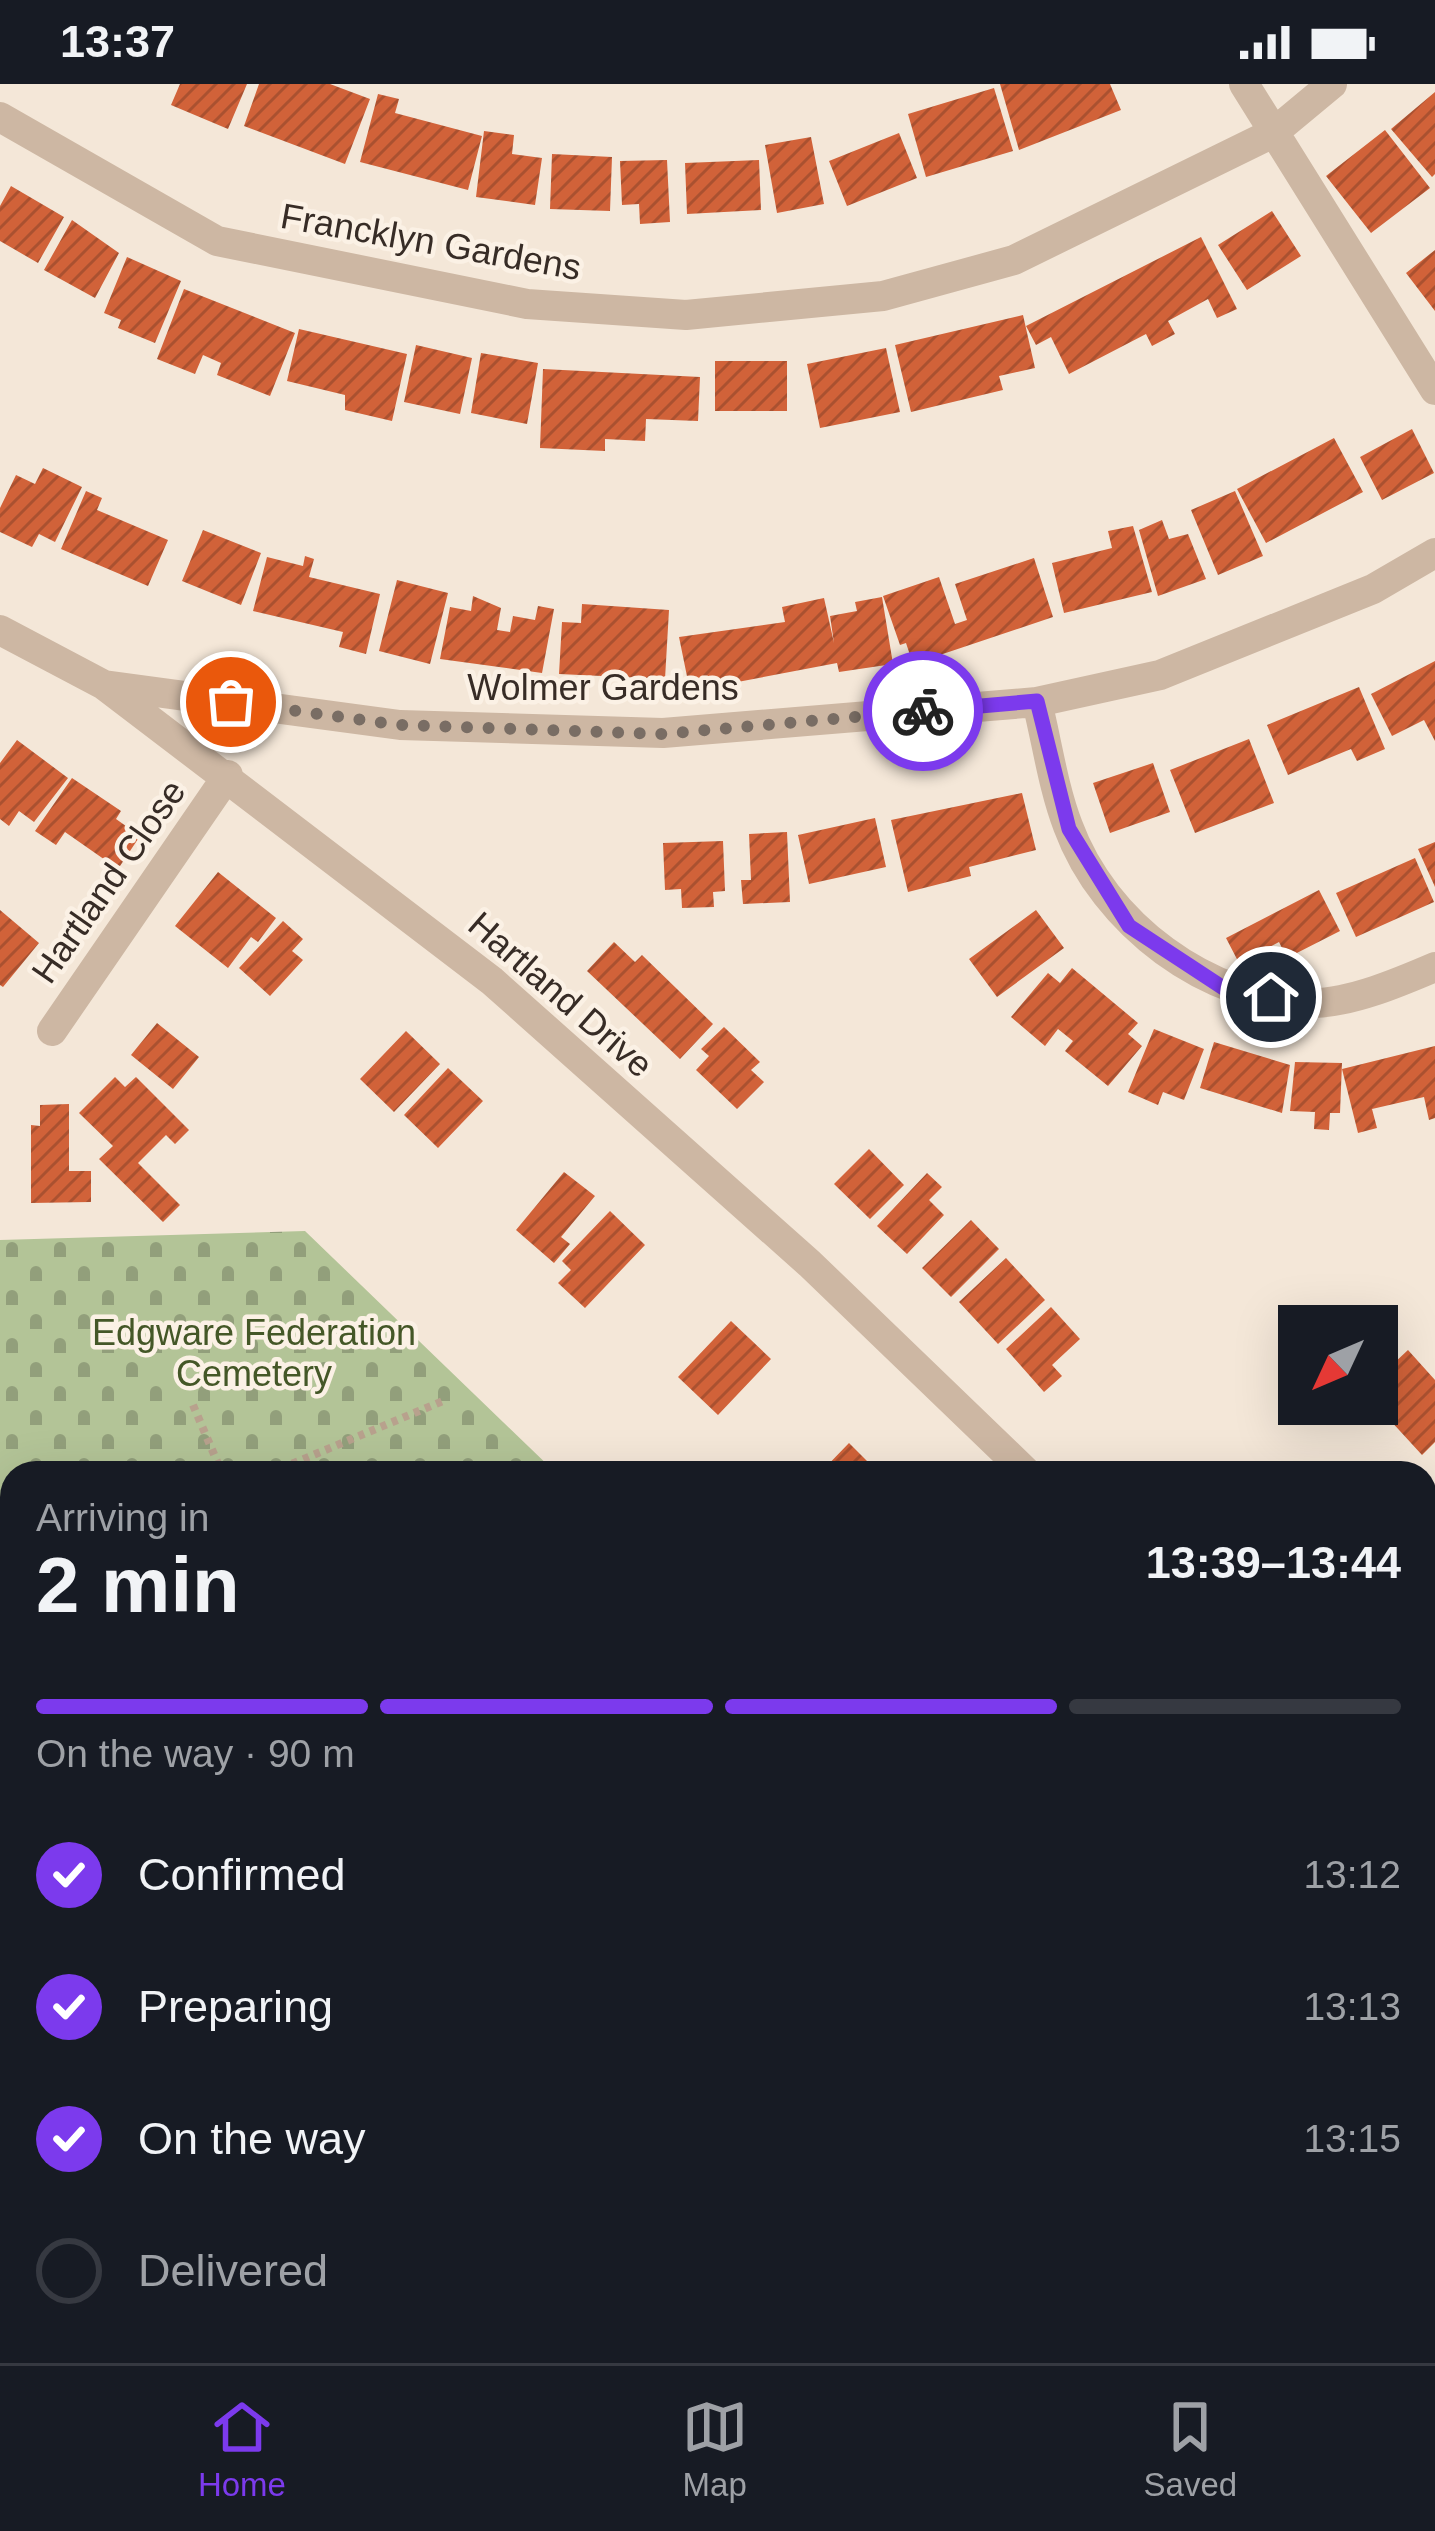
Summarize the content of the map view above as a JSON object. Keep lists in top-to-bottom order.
{
  "streets": {
    "street": [
      "Francklyn Gardens",
      "Wolmer Gardens",
      "Hartland Close",
      "Hartland Drive"
    ]
  },
  "crossings": [
    ["Wolmer Gardens", "Hartland Drive"],
    ["Hartland Close", "Hartland Drive"]
  ],
  "parks": ["Edgware Federation Cemetery"],
  "north": "bottom left",
  "page": {
    "status": "13:37",
    "heading": ["2 min", "Arriving in", "13:39–13:44"],
    "bar": "On the way · 90 m",
    "list": [
      ["Confirmed", "13:12"],
      ["Preparing", "13:13"],
      ["On the way", "13:15"],
      "Delivered"
    ],
    "tabs": ["Home", "Map", "Saved"]
  }
}
